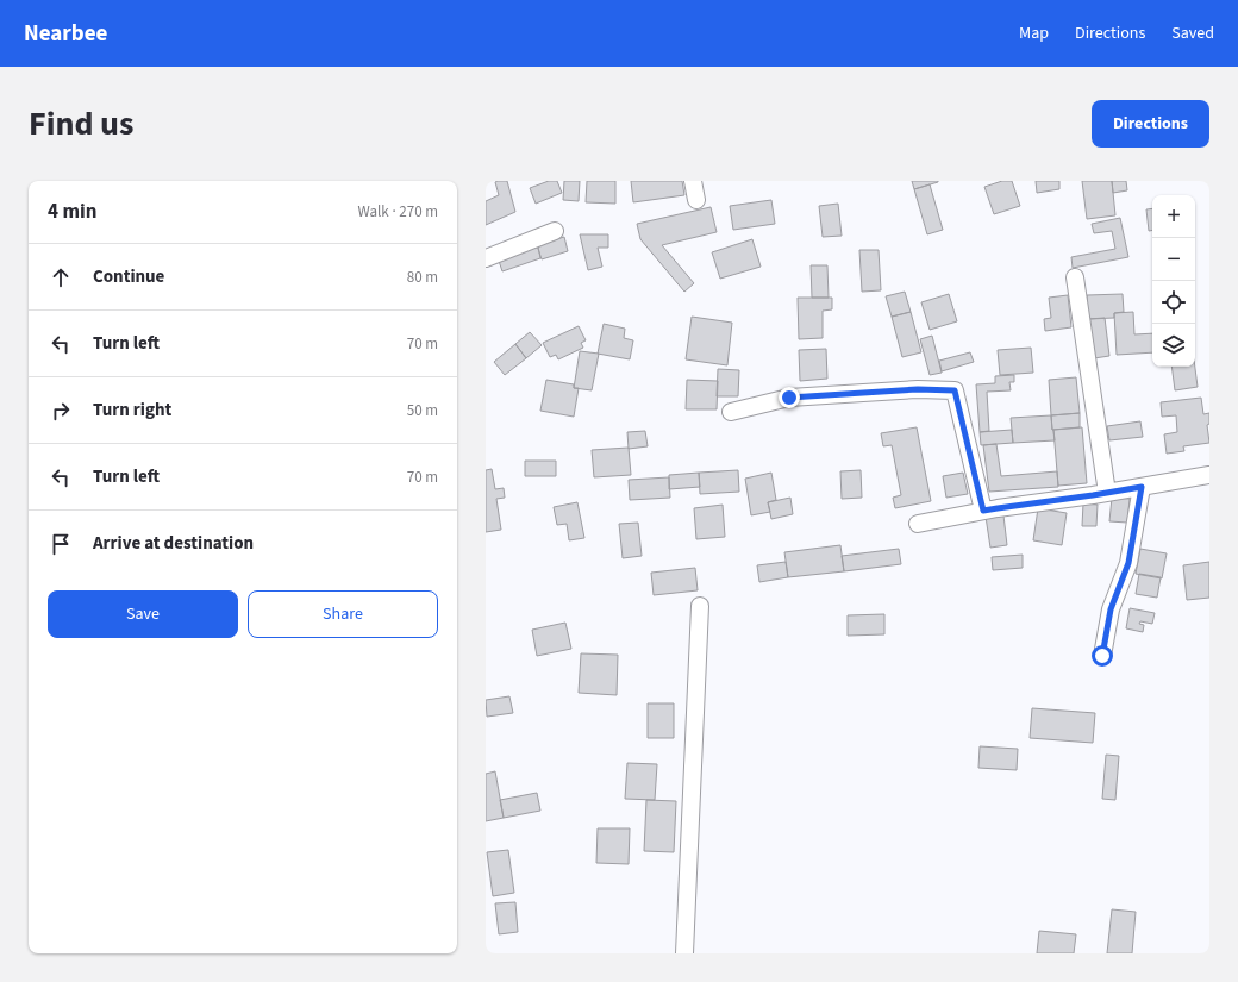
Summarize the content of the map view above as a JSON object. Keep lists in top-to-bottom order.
{
  "page": {
    "header": "Nearbee",
    "nav": ["Map", "Directions", "Saved"],
    "title": "Find us",
    "buttons": [
      "Directions",
      ["Save", "Share"]
    ],
    "heading": ["4 min", "Walk · 270 m"],
    "map_buttons": ["+", "−"],
    "list": [
      ["Continue", "80 m"],
      ["Turn left", "70 m"],
      ["Turn right", "50 m"],
      ["Turn left", "70 m"],
      "Arrive at destination"
    ]
  }
}
